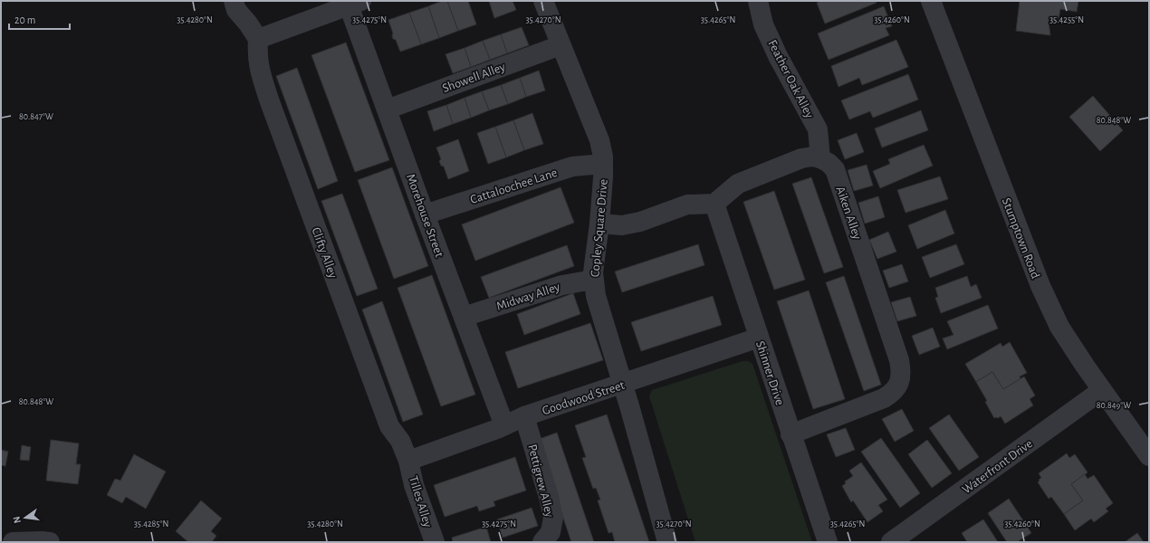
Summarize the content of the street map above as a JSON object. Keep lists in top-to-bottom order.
{
  "streets": {
    "street": [
      "Showell Alley",
      "Feather Oak Alley",
      "Cattaloochee Lane",
      "Aiken Alley",
      "Morehouse Street",
      "Copley Square Drive",
      "Stumptown Road",
      "Clifty Alley",
      "Midway Alley",
      "Shinner Drive",
      "Goodwood Street",
      "Waterfront Drive",
      "Pettigrew Alley",
      "Tilles Alley"
    ]
  },
  "crossings": [
    ["Showell Alley", "Morehouse Street"],
    ["Showell Alley", "Copley Square Drive"],
    ["Feather Oak Alley", "Aiken Alley"],
    ["Cattaloochee Lane", "Morehouse Street"],
    ["Cattaloochee Lane", "Copley Square Drive"],
    ["Aiken Alley", "Shinner Drive"],
    ["Morehouse Street", "Midway Alley"],
    ["Morehouse Street", "Goodwood Street"],
    ["Copley Square Drive", "Midway Alley"],
    ["Copley Square Drive", "Goodwood Street"],
    ["Stumptown Road", "Waterfront Drive"],
    ["Clifty Alley", "Goodwood Street"],
    ["Clifty Alley", "Tilles Alley"],
    ["Shinner Drive", "Goodwood Street"],
    ["Goodwood Street", "Pettigrew Alley"],
    ["Goodwood Street", "Tilles Alley"]
  ],
  "scale_bar": "20 m",
  "north": "left",
  "coordinates": [
    "35.4280°N",
    "35.4275°N",
    "35.4270°N",
    "35.4265°N",
    "35.4260°N",
    "35.4255°N",
    "80.847°W",
    "80.848°W",
    "80.849°W",
    "35.4285°N"
  ]
}
